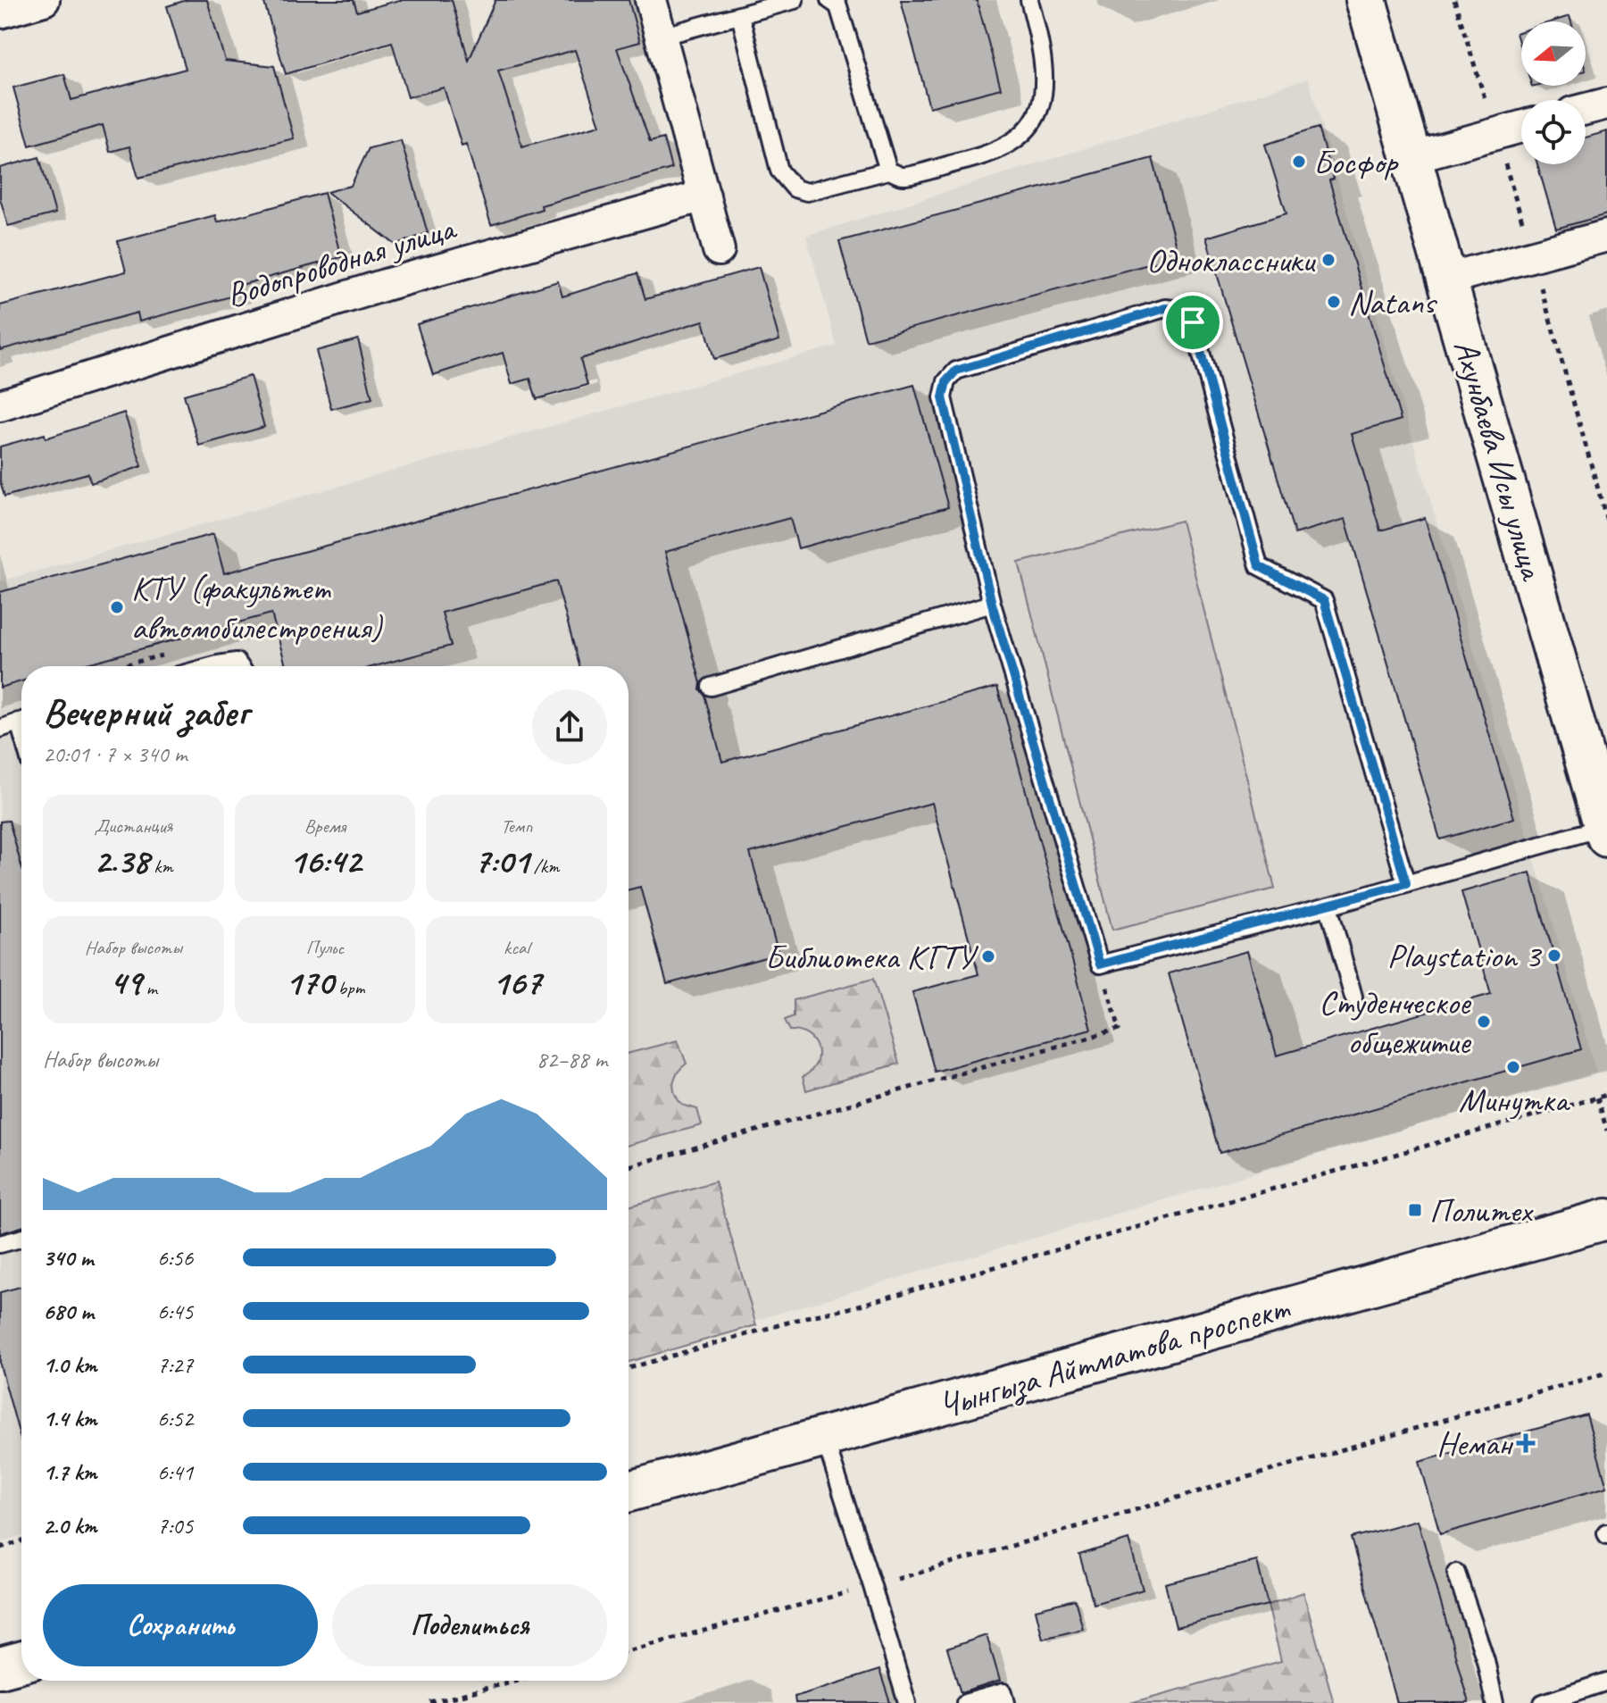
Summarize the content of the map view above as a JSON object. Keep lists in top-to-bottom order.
{
  "streets": {
    "main road": ["Ахунбаева Исы улица", "Чынгыза Айтматова проспект"],
    "street": ["Водопроводная улица"]
  },
  "places": {
    "other": [
      "Босфор",
      "Одноклассники",
      "Natans",
      "КТУ (факультет автомобилестроения)",
      "Playstation 3",
      "Библиотека КГТУ",
      "Студенческое общежитие",
      "Минутка"
    ],
    "transit": ["Политех"],
    "health": ["Неман"]
  },
  "north": "left",
  "page": {
    "heading": ["Вечерний забег", "20:01 · 7 × 340 m"],
    "stats": [
      ["Дистанция", "2.38 km"],
      ["Время", "16:42"],
      ["Темп", "7:01 /km"],
      ["Набор высоты", "49 m"],
      ["Пульс", "170 bpm"],
      ["kcal", "167"]
    ],
    "chart": ["Набор высоты", "82–88 m"],
    "list": [
      {
        "name": "340 m",
        "note": "6:56"
      },
      {
        "name": "680 m",
        "note": "6:45"
      },
      {
        "name": "1.0 km",
        "note": "7:27"
      },
      {
        "name": "1.4 km",
        "note": "6:52"
      },
      {
        "name": "1.7 km",
        "note": "6:41"
      },
      {
        "name": "2.0 km",
        "note": "7:05"
      }
    ],
    "buttons": ["Сохранить", "Поделиться"]
  }
}
